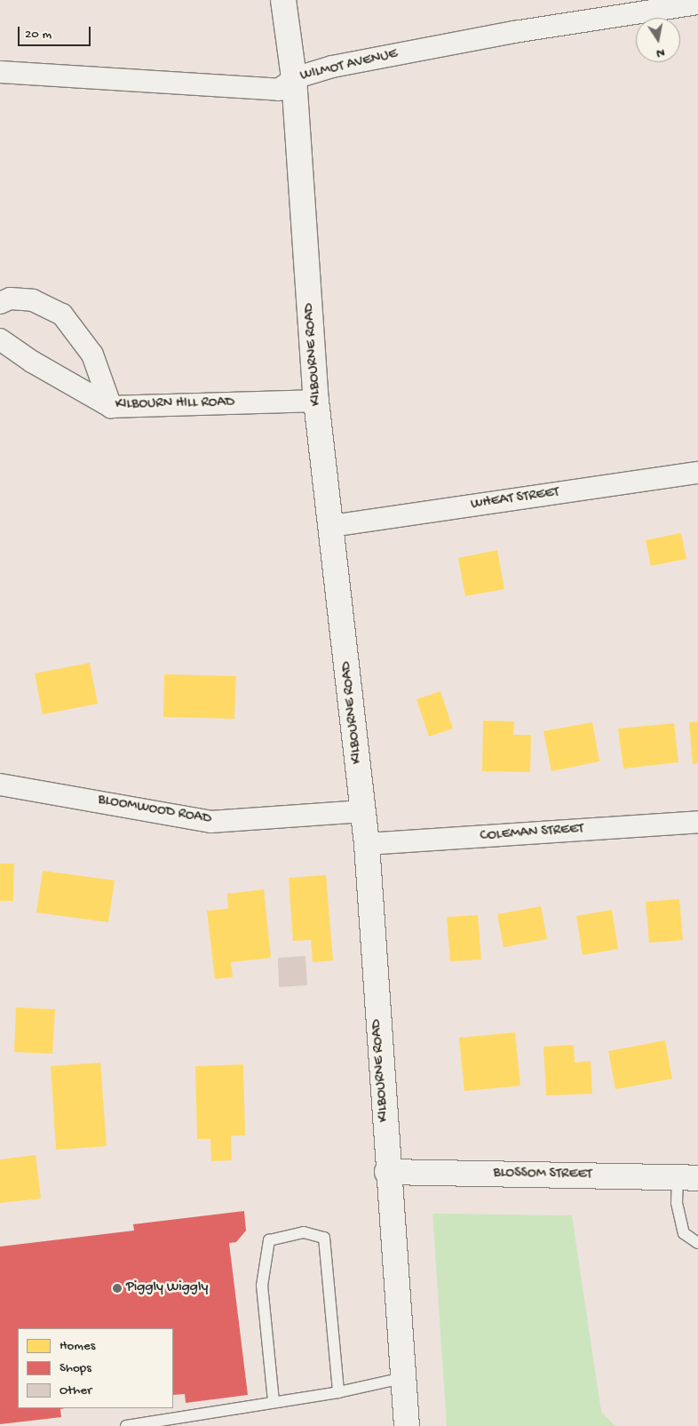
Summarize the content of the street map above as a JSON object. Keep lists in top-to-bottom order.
{
  "streets": {
    "street": [
      "WILMOT AVENUE",
      "KILBOURNE ROAD",
      "KILBOURN HILL ROAD",
      "WHEAT STREET",
      "BLOOMWOOD ROAD",
      "COLEMAN STREET",
      "BLOSSOM STREET"
    ]
  },
  "crossings": [
    ["WILMOT AVENUE", "KILBOURNE ROAD"],
    ["KILBOURNE ROAD", "KILBOURN HILL ROAD"],
    ["KILBOURNE ROAD", "WHEAT STREET"],
    ["KILBOURNE ROAD", "BLOOMWOOD ROAD"],
    ["KILBOURNE ROAD", "COLEMAN STREET"],
    ["KILBOURNE ROAD", "BLOSSOM STREET"]
  ],
  "places": ["Piggly Wiggly"],
  "legend": ["Homes", "Shops", "Other"],
  "scale_bar": "20 m",
  "north": "bottom"
}
